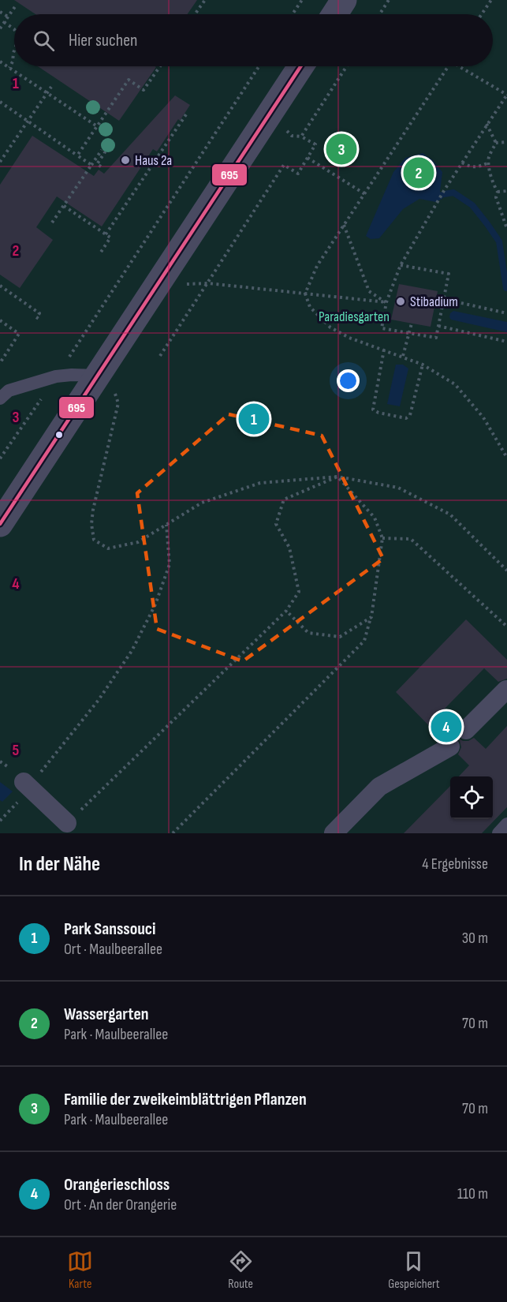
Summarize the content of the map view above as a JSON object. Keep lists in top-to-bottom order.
{
  "parks": ["Paradiesgarten"],
  "places": ["Haus 2a", "Stibadium"],
  "lines": ["transit line 695"],
  "page": {
    "search": "Hier suchen",
    "pins": [
      "3",
      "2",
      "1",
      "4"
    ],
    "heading": ["In der Nähe", "4 Ergebnisse"],
    "list": [
      {
        "mark": "1",
        "name": "Park Sanssouci",
        "note": "Ort · Maulbeerallee",
        "value": "30 m"
      },
      {
        "mark": "2",
        "name": "Wassergarten",
        "note": "Park · Maulbeerallee",
        "value": "70 m"
      },
      {
        "mark": "3",
        "name": "Familie der zweikeimblättrigen Pflanzen",
        "note": "Park · Maulbeerallee",
        "value": "70 m"
      },
      {
        "mark": "4",
        "name": "Orangerieschloss",
        "note": "Ort · An der Orangerie",
        "value": "110 m"
      }
    ],
    "nav": ["Karte", "Route", "Gespeichert"]
  },
  "grid": {
    "rows": [
      "1",
      "2",
      "3",
      "4",
      "5"
    ]
  }
}
